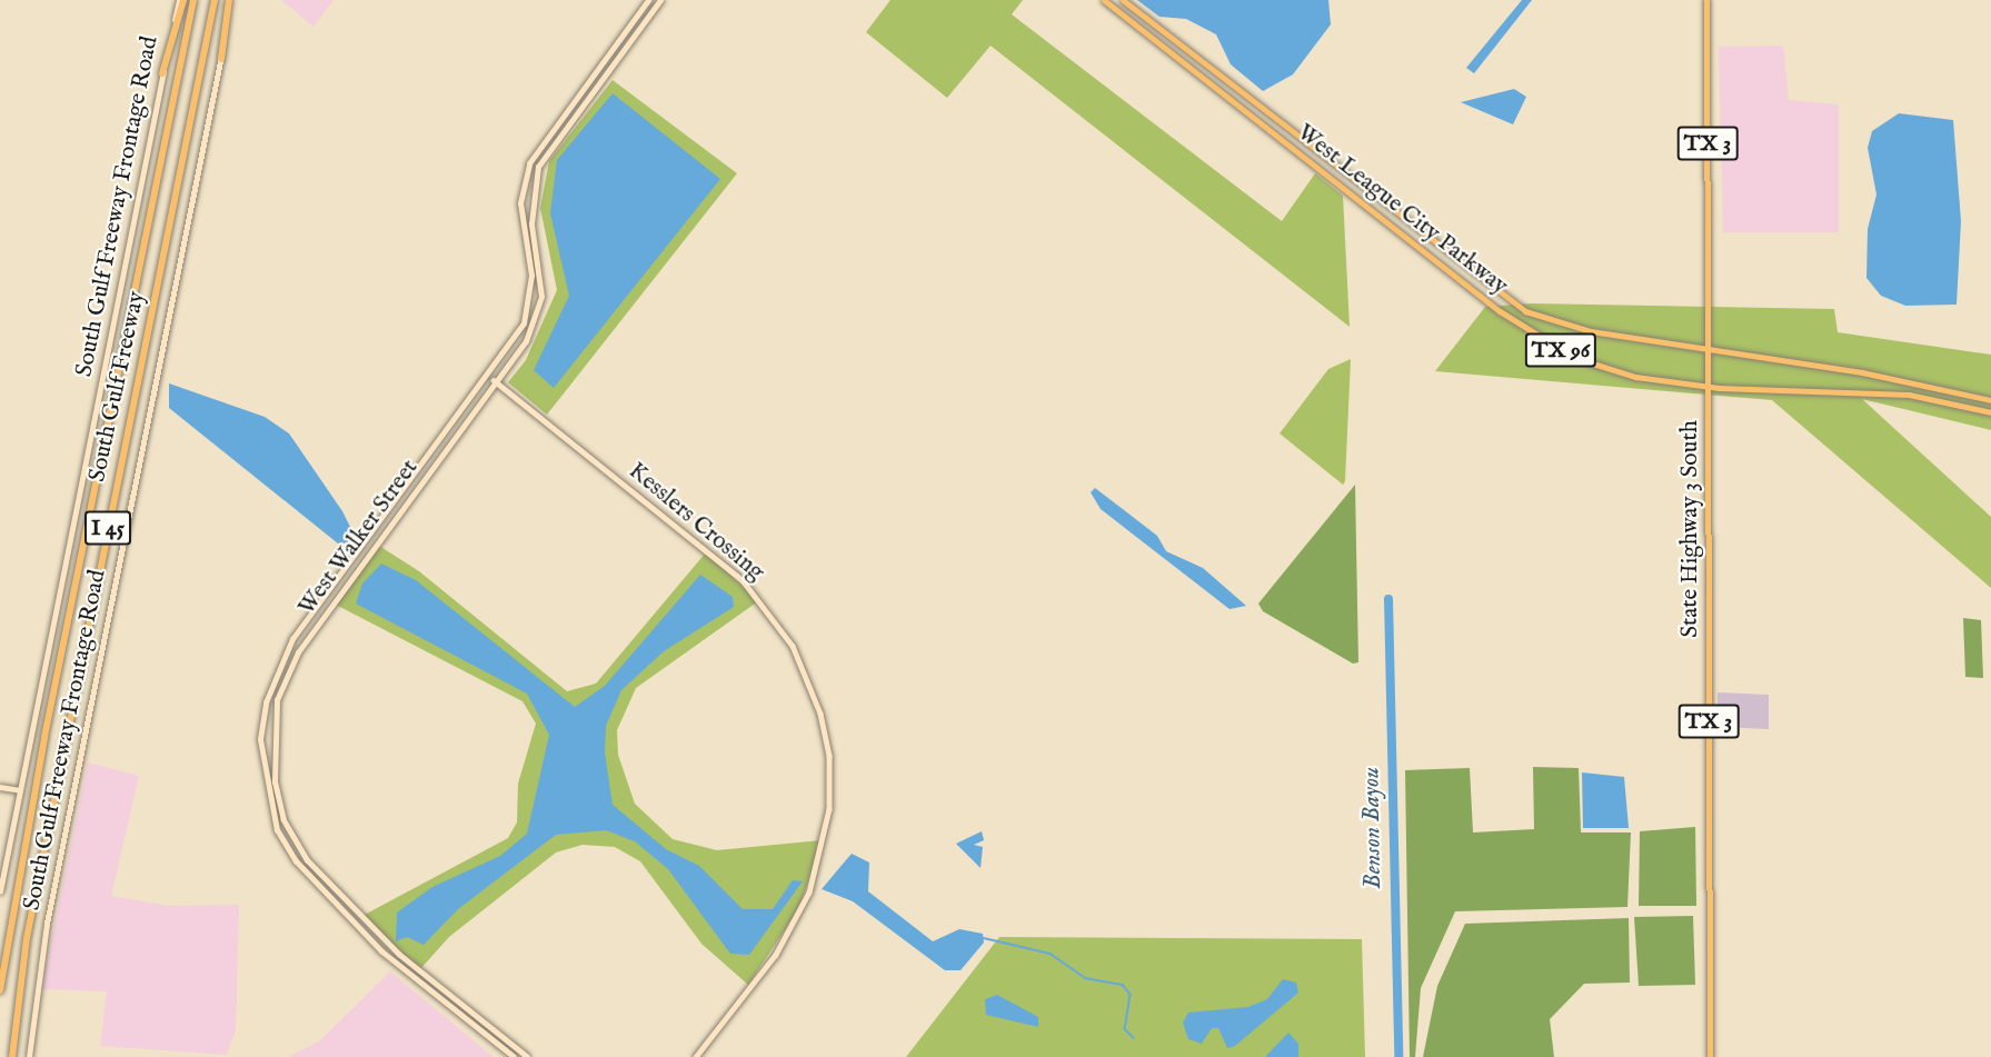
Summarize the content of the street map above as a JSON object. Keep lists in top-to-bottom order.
{
  "streets": {
    "highway": ["South Gulf Freeway", "I 45"],
    "main road": [
      "TX 3",
      "West League City Parkway",
      "TX 96",
      "State Highway 3 South"
    ],
    "street": ["South Gulf Freeway Frontage Road", "Kesslers Crossing", "West Walker Street"]
  },
  "crossings": [
    ["West League City Parkway", "TX 96"],
    ["West League City Parkway", "State Highway 3 South"],
    ["TX 96", "State Highway 3 South"],
    ["Kesslers Crossing", "West Walker Street"]
  ],
  "water": ["Benson Bayou"]
}
